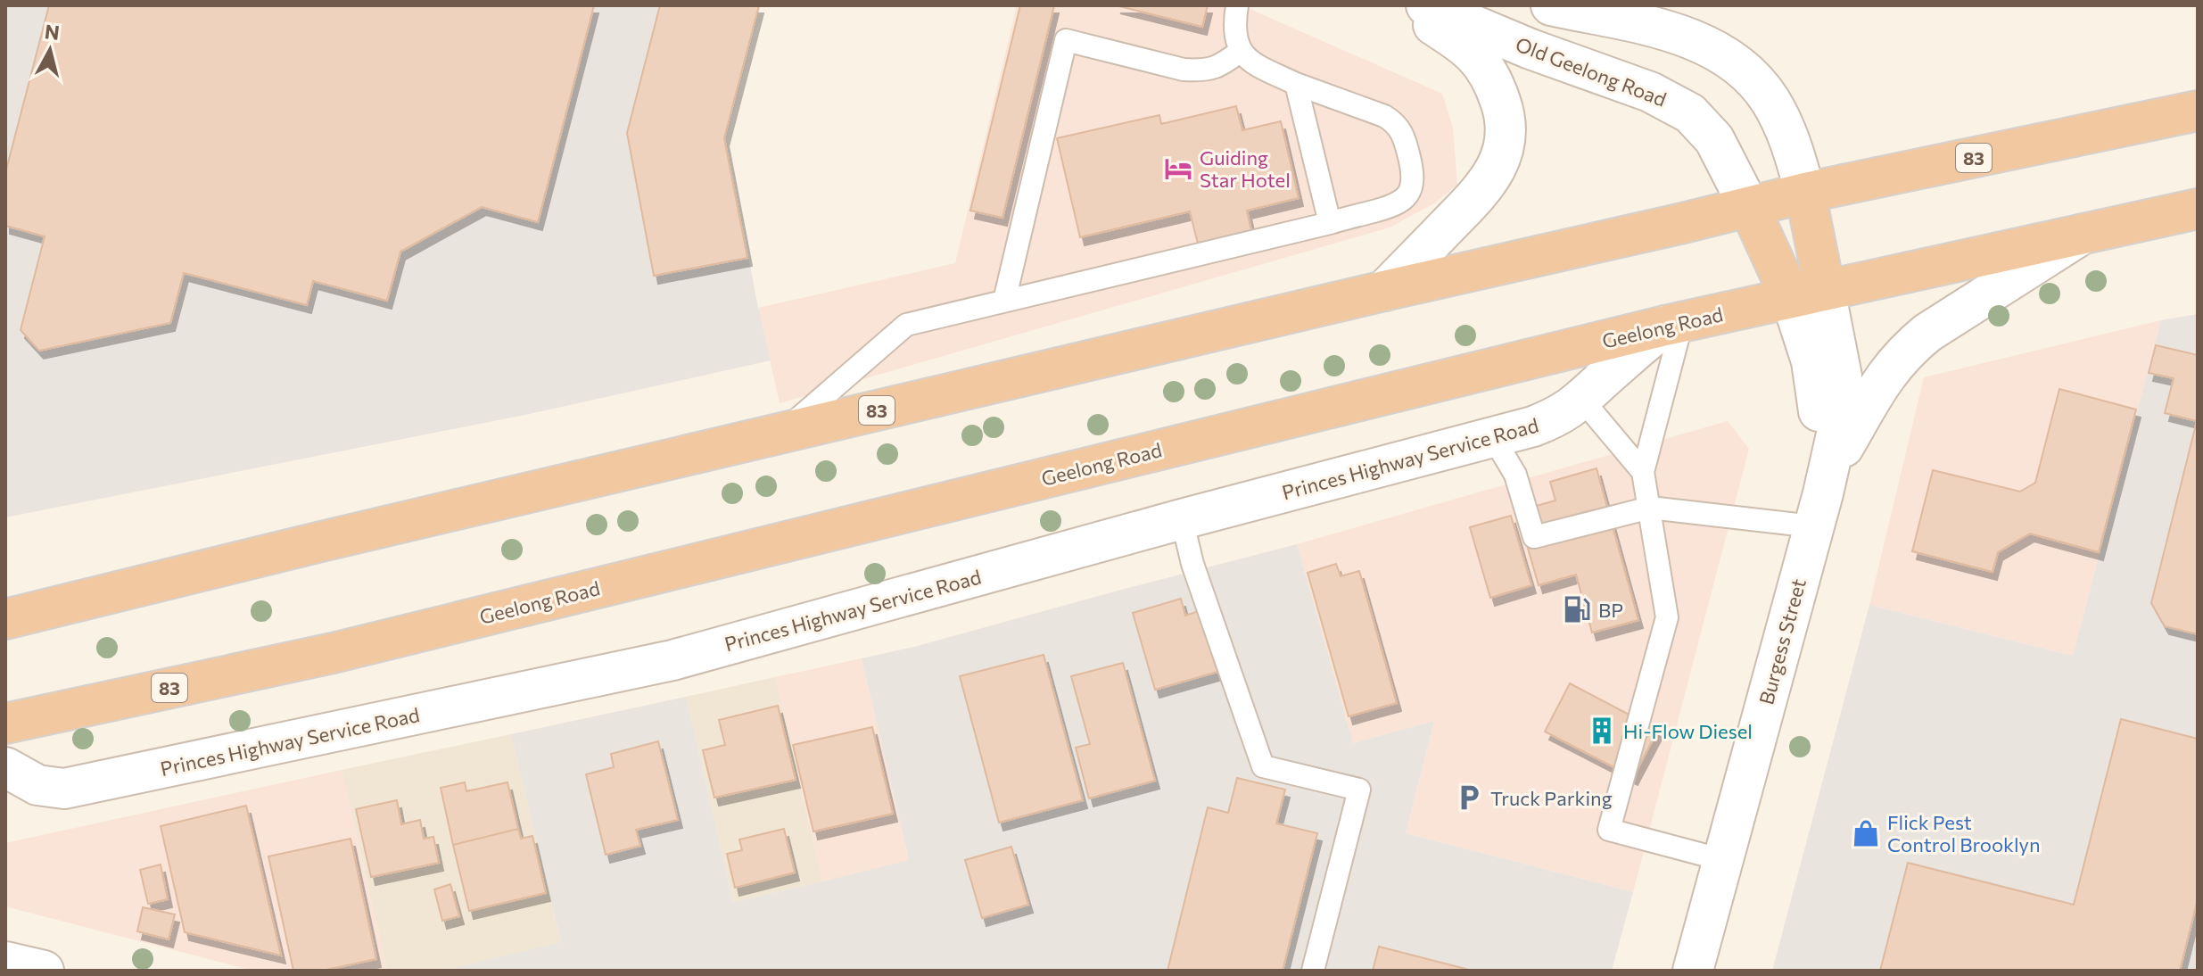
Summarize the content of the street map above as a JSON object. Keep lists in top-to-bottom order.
{
  "streets": {
    "highway": ["83", "Geelong Road"],
    "street": ["Old Geelong Road", "Princes Highway Service Road", "Burgess Street"]
  },
  "crossings": [
    ["Old Geelong Road", "83"],
    ["Geelong Road", "Princes Highway Service Road"],
    ["Geelong Road", "Burgess Street"]
  ],
  "places": {
    "hotel": ["Guiding Star Hotel"],
    "fuel station": ["BP"],
    "building": ["Hi-Flow Diesel"],
    "parking": ["Truck Parking"],
    "shop": ["Flick Pest Control Brooklyn"]
  },
  "north": "top"
}
